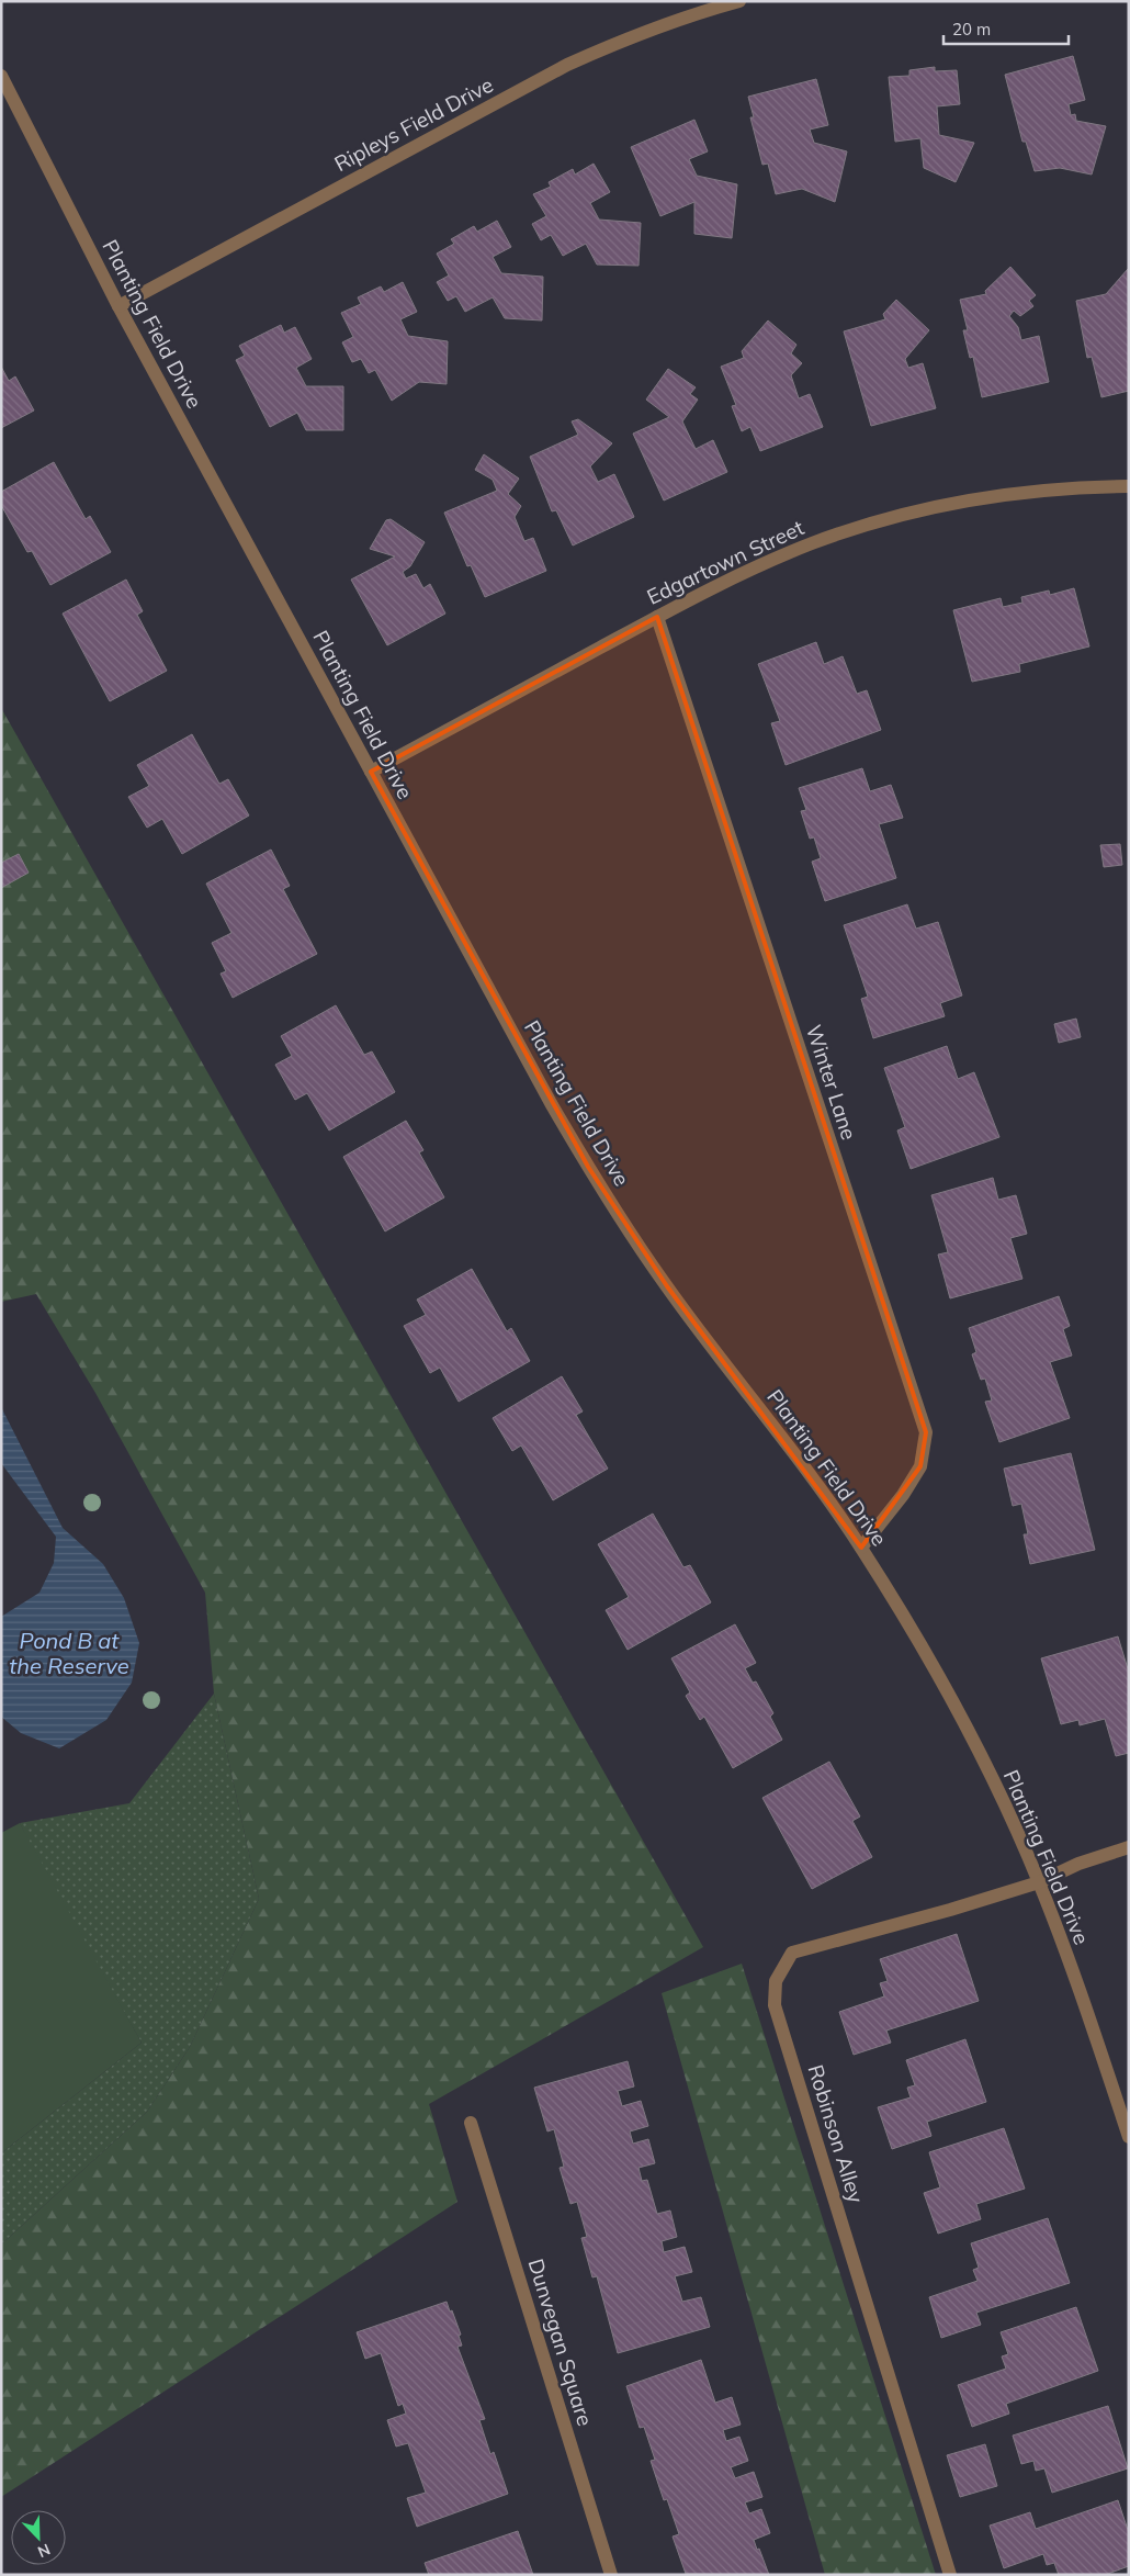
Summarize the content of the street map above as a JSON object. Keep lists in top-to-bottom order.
{
  "streets": {
    "street": [
      "Ripleys Field Drive",
      "Planting Field Drive",
      "Edgartown Street",
      "Winter Lane",
      "Robinson Alley",
      "Dunvegan Square"
    ]
  },
  "crossings": [
    ["Ripleys Field Drive", "Planting Field Drive"],
    ["Planting Field Drive", "Edgartown Street"],
    ["Planting Field Drive", "Winter Lane"],
    ["Planting Field Drive", "Robinson Alley"],
    ["Edgartown Street", "Winter Lane"]
  ],
  "water": ["Pond B at the Reserve"],
  "scale_bar": "20 m",
  "north": "bottom right"
}
